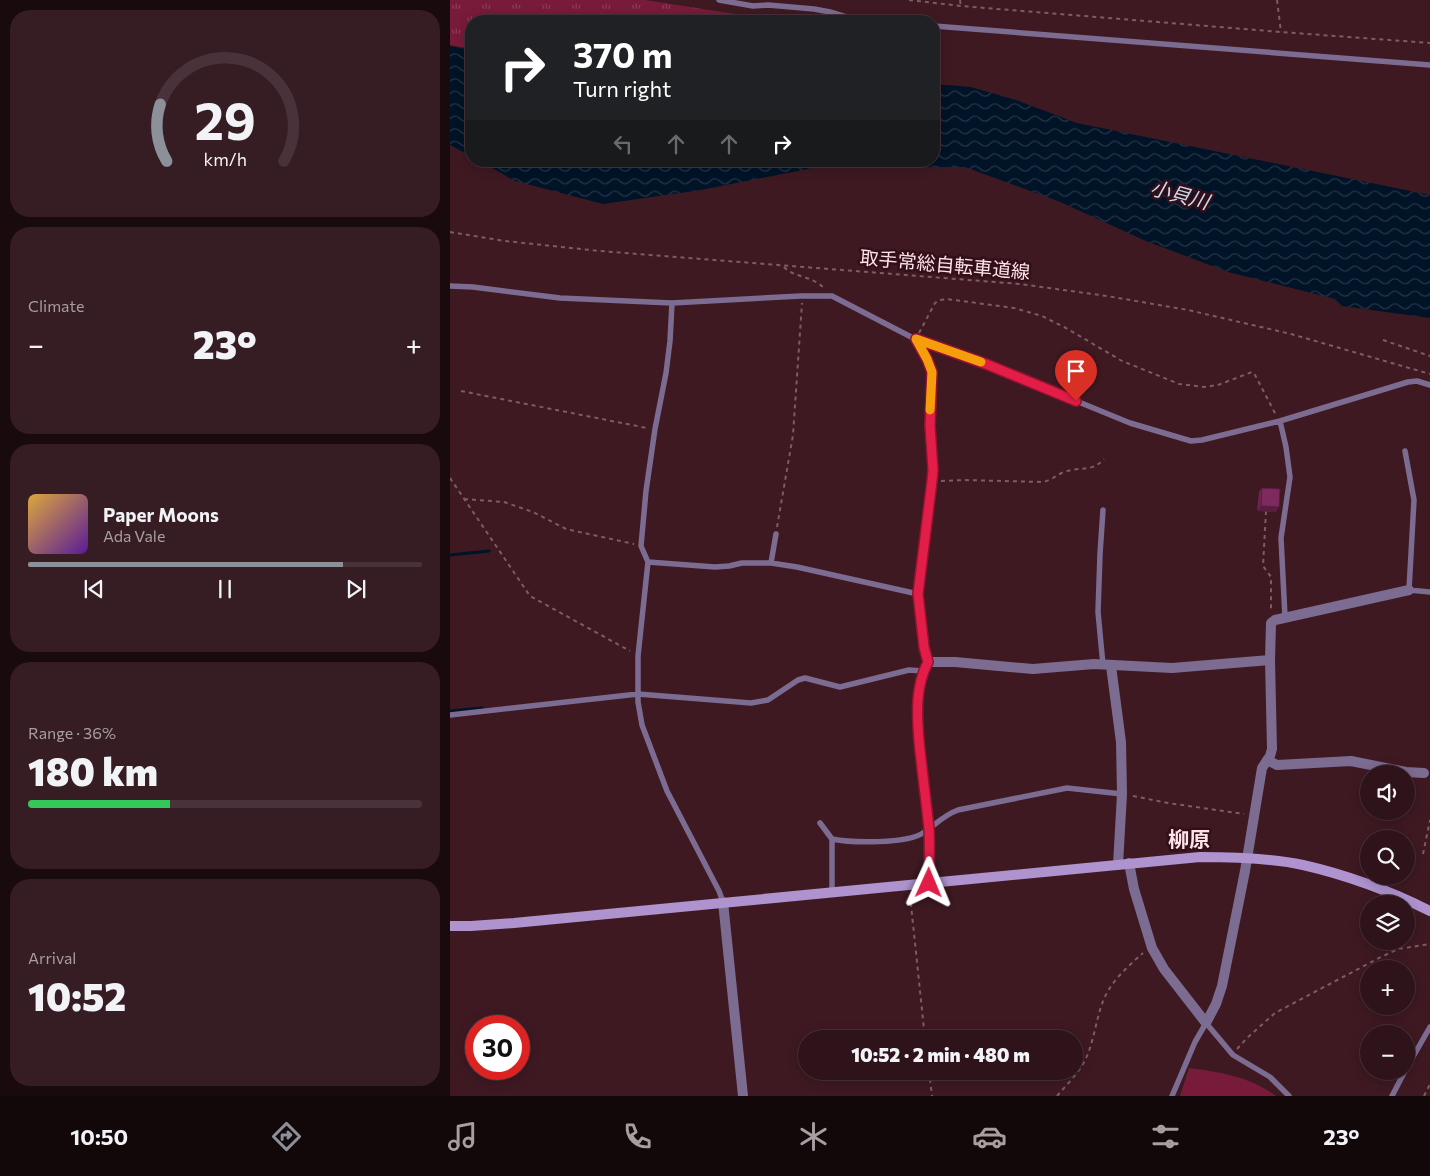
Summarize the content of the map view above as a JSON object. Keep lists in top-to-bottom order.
{
  "streets": {
    "path": ["取手常総自転車道線"]
  },
  "districts": ["柳原"],
  "water": ["小貝川"],
  "page": {
    "turn": ["370 m", "Turn right"],
    "tile": [
      "Climate",
      ["Range · 36%", "180 km"],
      ["Arrival", "10:52"]
    ],
    "heat": ["−", "23°", "+"],
    "song": ["Paper Moons", "Ada Vale"],
    "map_buttons": ["+", "−"],
    "limit": "30",
    "trip": "10:52 · 2 min · 480 m",
    "tabs": ["10:50", "23°"],
    "gauge": ["29", "km/h"]
  }
}
